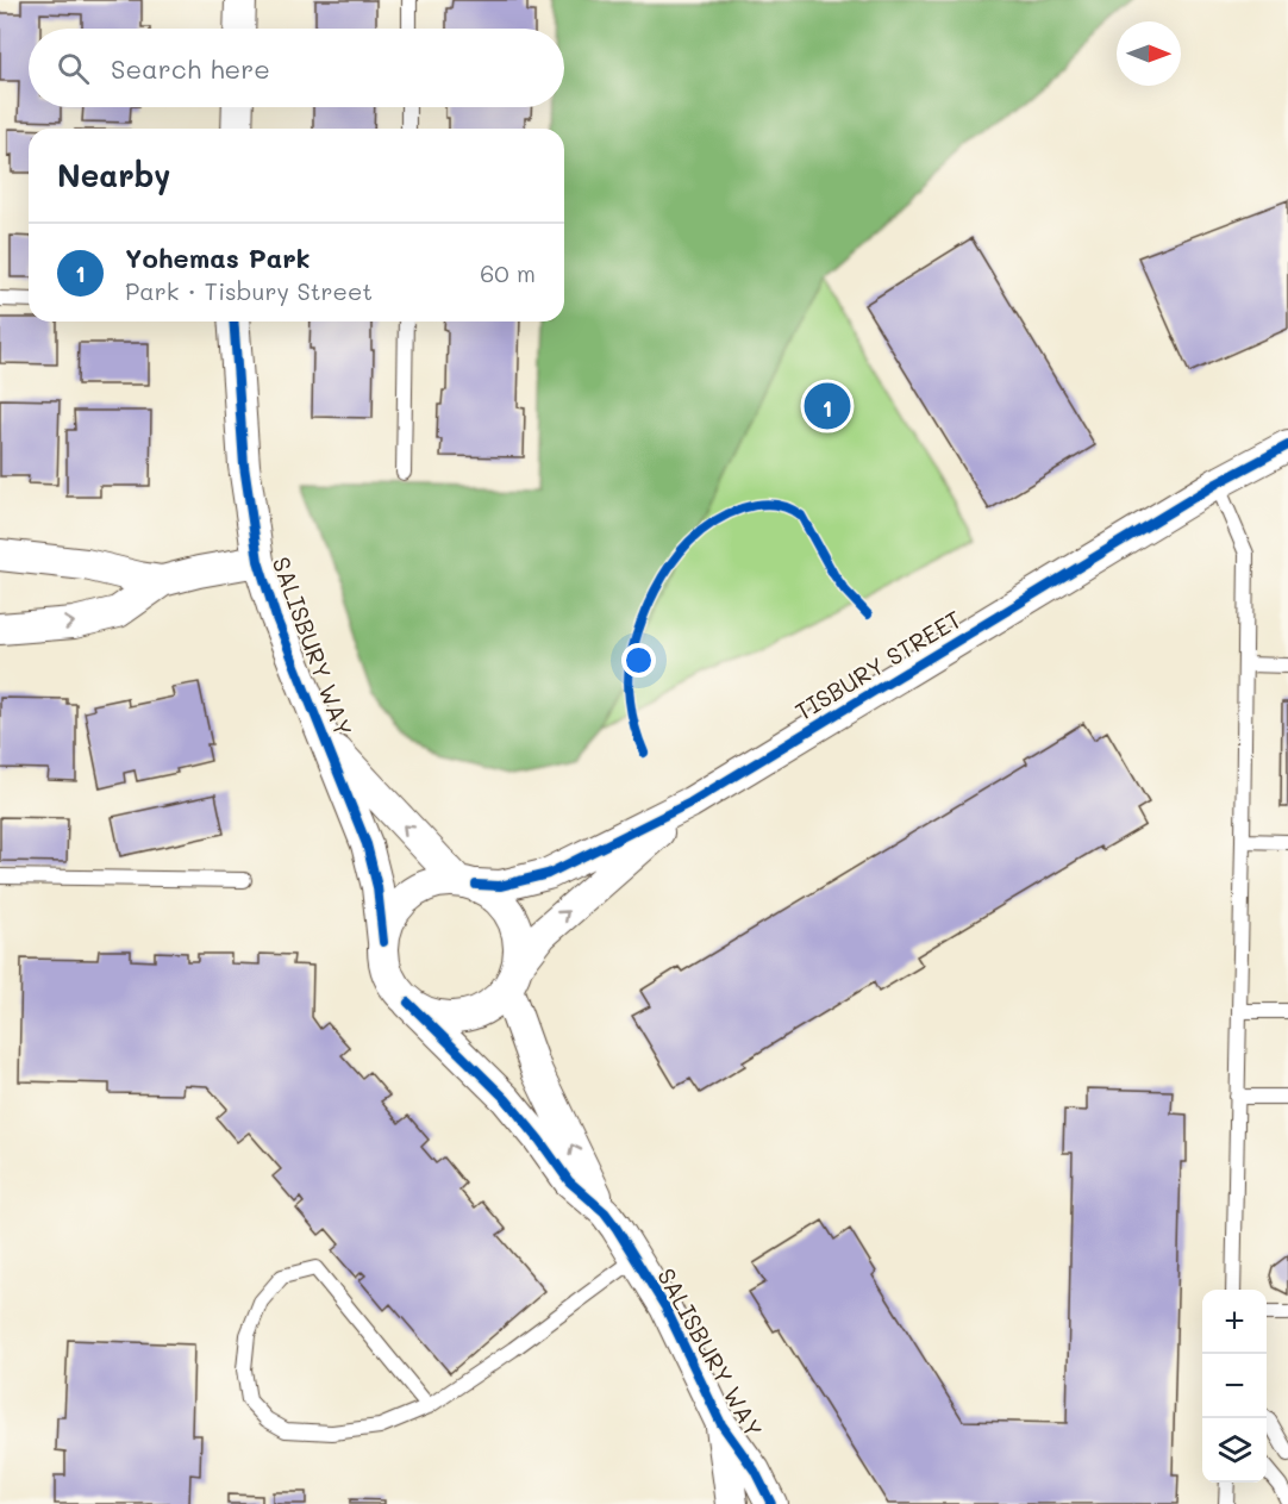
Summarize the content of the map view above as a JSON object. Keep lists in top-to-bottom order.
{
  "streets": {
    "street": ["SALISBURY WAY", "TISBURY STREET"]
  },
  "crossings": [
    ["SALISBURY WAY", "TISBURY STREET"]
  ],
  "north": "right",
  "page": {
    "search": "Search here",
    "heading": "Nearby",
    "list": [
      {
        "mark": "1",
        "name": "Yohemas Park",
        "note": "Park · Tisbury Street",
        "value": "60 m"
      }
    ],
    "pins": "1",
    "map_buttons": ["+", "−"]
  }
}
